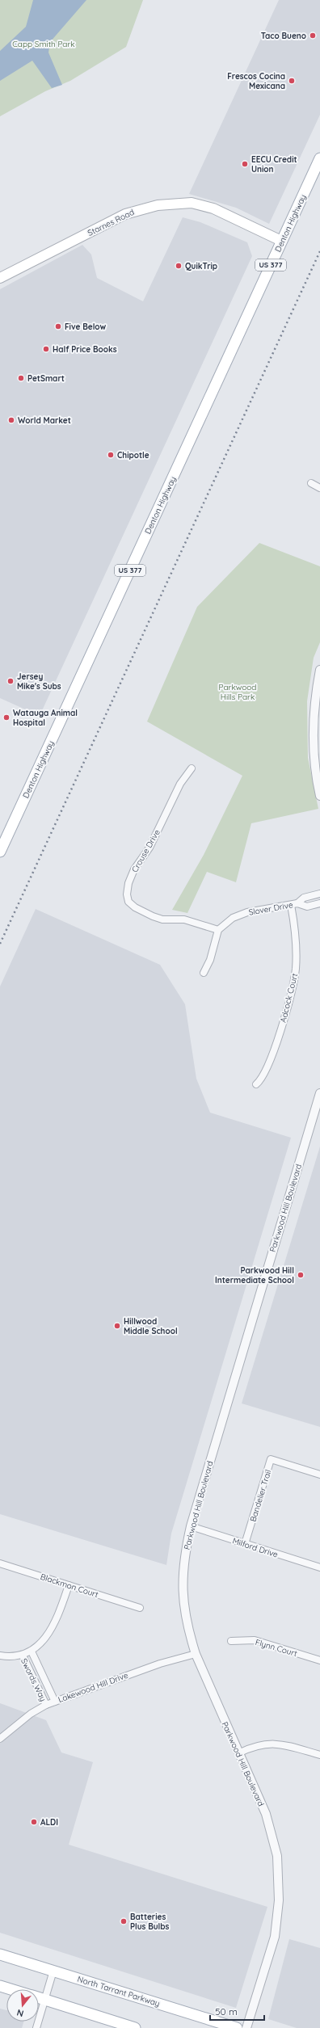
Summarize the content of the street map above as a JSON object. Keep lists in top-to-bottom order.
{
  "streets": {
    "main road": [
      "Starnes Road",
      "Denton Highway",
      "US 377",
      "North Tarrant Parkway"
    ],
    "street": [
      "Crouse Drive",
      "Slover Drive",
      "Adcock Court",
      "Parkwood Hill Boulevard",
      "Bandelier Trail",
      "Milford Drive",
      "Blackmon Court",
      "Flynn Court",
      "Swords Way",
      "Lakewood Hill Drive"
    ]
  },
  "crossings": [
    ["Starnes Road", "Denton Highway"],
    ["Crouse Drive", "Slover Drive"],
    ["Slover Drive", "Adcock Court"],
    ["Parkwood Hill Boulevard", "Milford Drive"],
    ["Parkwood Hill Boulevard", "Lakewood Hill Drive"],
    ["Bandelier Trail", "Milford Drive"],
    ["Swords Way", "Lakewood Hill Drive"]
  ],
  "parks": ["Capp Smith Park", "Parkwood Hills Park"],
  "places": [
    "Taco Bueno",
    "Frescos Cocina Mexicana",
    "EECU Credit Union",
    "QuikTrip",
    "Five Below",
    "Half Price Books",
    "PetSmart",
    "World Market",
    "Chipotle",
    "Jersey Mike's Subs",
    "Watauga Animal Hospital",
    "Parkwood Hill Intermediate School",
    "Hillwood Middle School",
    "ALDI",
    "Batteries Plus Bulbs"
  ],
  "scale_bar": "50 m",
  "north": "bottom"
}
